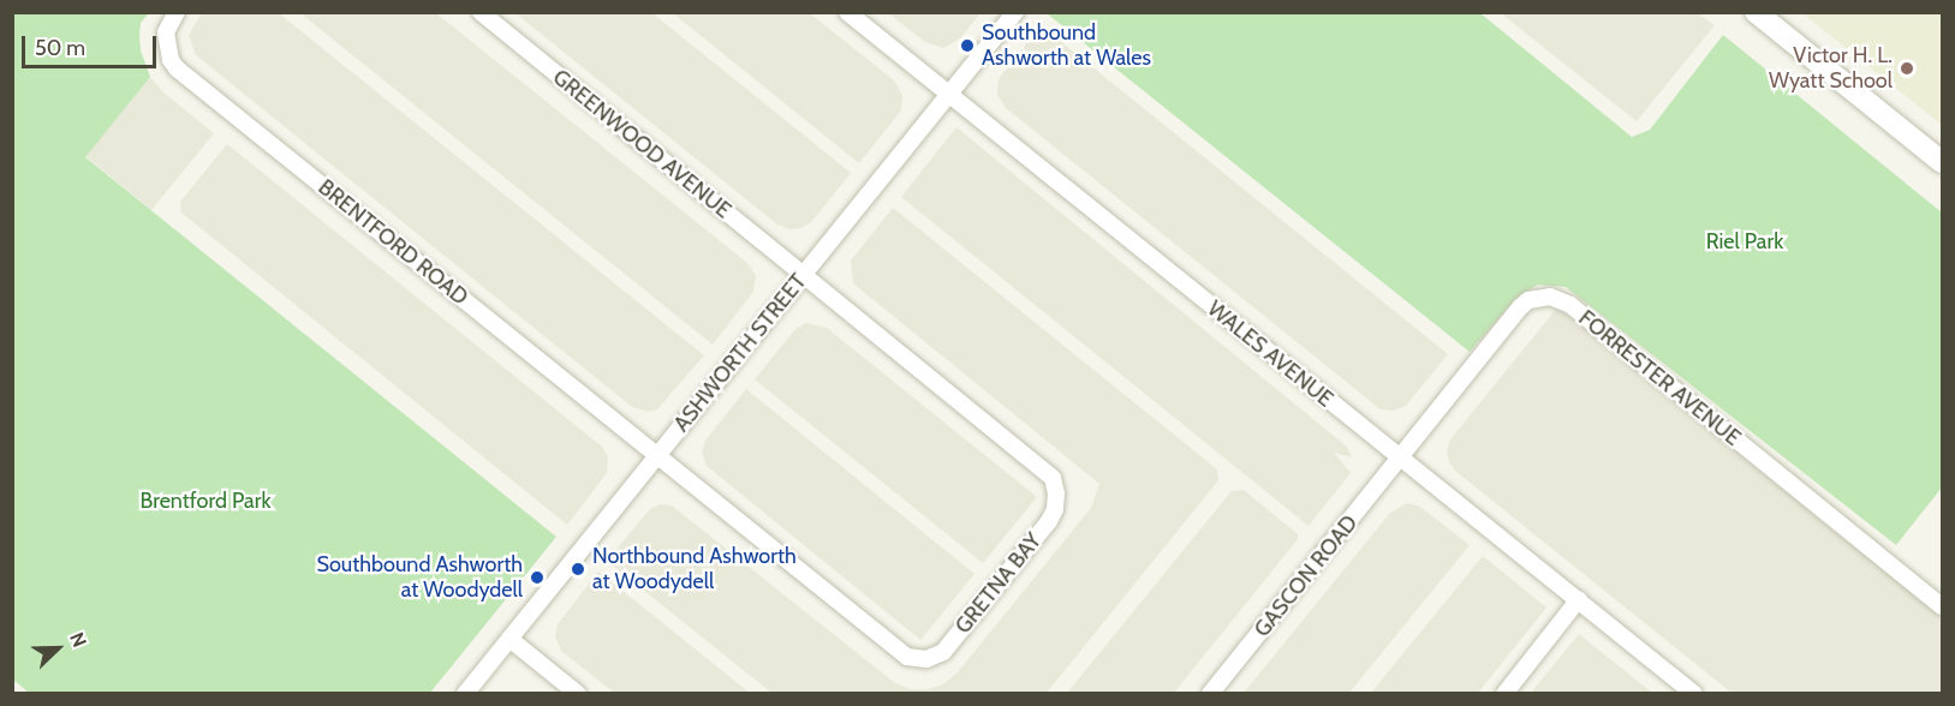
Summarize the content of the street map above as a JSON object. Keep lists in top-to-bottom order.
{
  "streets": {
    "street": [
      "GREENWOOD AVENUE",
      "BRENTFORD ROAD",
      "ASHWORTH STREET",
      "WALES AVENUE",
      "FORRESTER AVENUE",
      "GASCON ROAD",
      "GRETNA BAY"
    ]
  },
  "crossings": [
    ["GREENWOOD AVENUE", "ASHWORTH STREET"],
    ["GREENWOOD AVENUE", "GRETNA BAY"],
    ["BRENTFORD ROAD", "ASHWORTH STREET"],
    ["BRENTFORD ROAD", "GRETNA BAY"],
    ["ASHWORTH STREET", "WALES AVENUE"],
    ["ASHWORTH STREET", "GRETNA BAY"],
    ["WALES AVENUE", "FORRESTER AVENUE"],
    ["WALES AVENUE", "GASCON ROAD"],
    ["FORRESTER AVENUE", "GASCON ROAD"]
  ],
  "parks": ["Riel Park", "Brentford Park"],
  "places": [
    "Southbound Ashworth at Wales",
    "Victor H. L. Wyatt School",
    "Northbound Ashworth at Woodydell",
    "Southbound Ashworth at Woodydell"
  ],
  "scale_bar": "50 m",
  "north": "top right"
}
